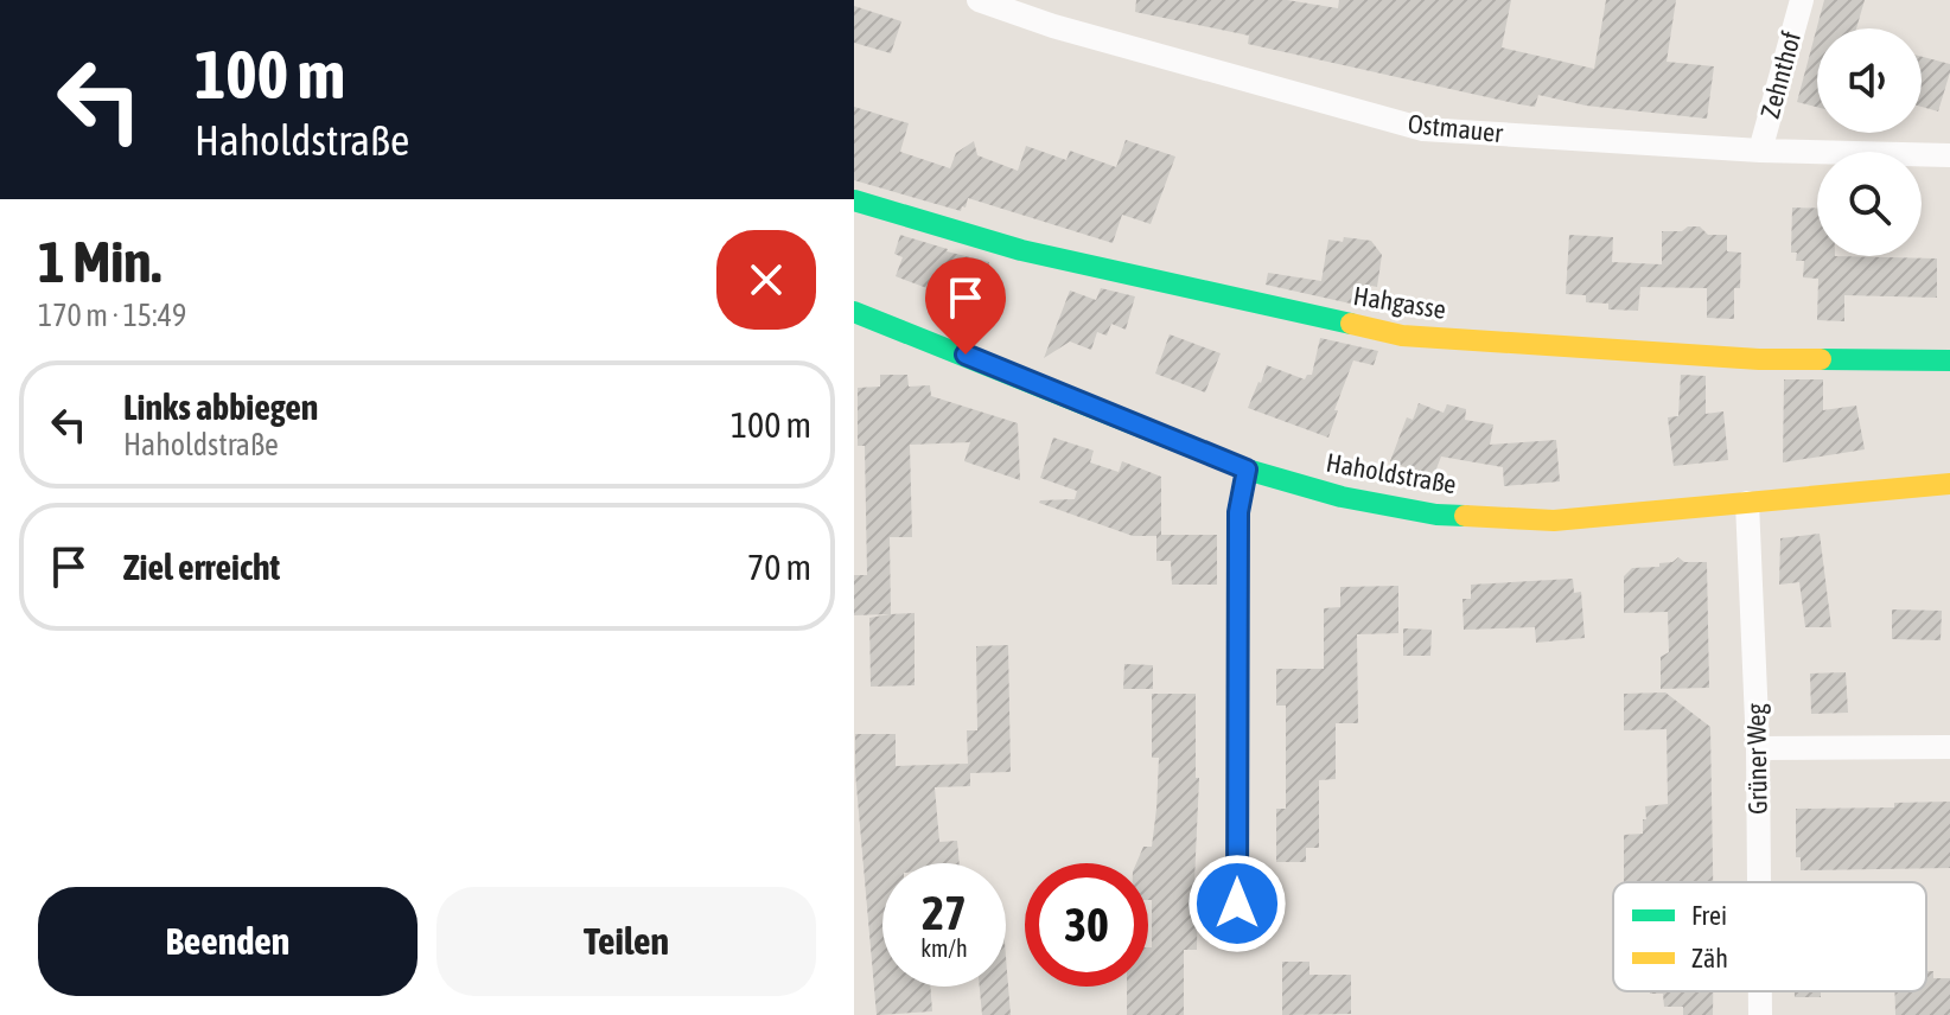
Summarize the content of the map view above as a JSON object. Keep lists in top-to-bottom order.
{
  "streets": {
    "street": [
      "Zehnthof",
      "Ostmauer",
      "Hahgasse",
      "Haholdstraße",
      "Grüner Weg"
    ]
  },
  "crossings": [
    ["Zehnthof", "Ostmauer"],
    ["Haholdstraße", "Grüner Weg"]
  ],
  "legend": ["Frei", "Zäh"],
  "page": {
    "turn": ["100 m", "Haholdstraße"],
    "heading": ["1 Min.", "170 m · 15:49"],
    "list": [
      {
        "name": "Links abbiegen",
        "note": "Haholdstraße",
        "value": "100 m"
      },
      {
        "name": "Ziel erreicht",
        "value": "70 m"
      }
    ],
    "speed": "27 km/h",
    "limit": "30",
    "buttons": ["Beenden", "Teilen"]
  }
}
